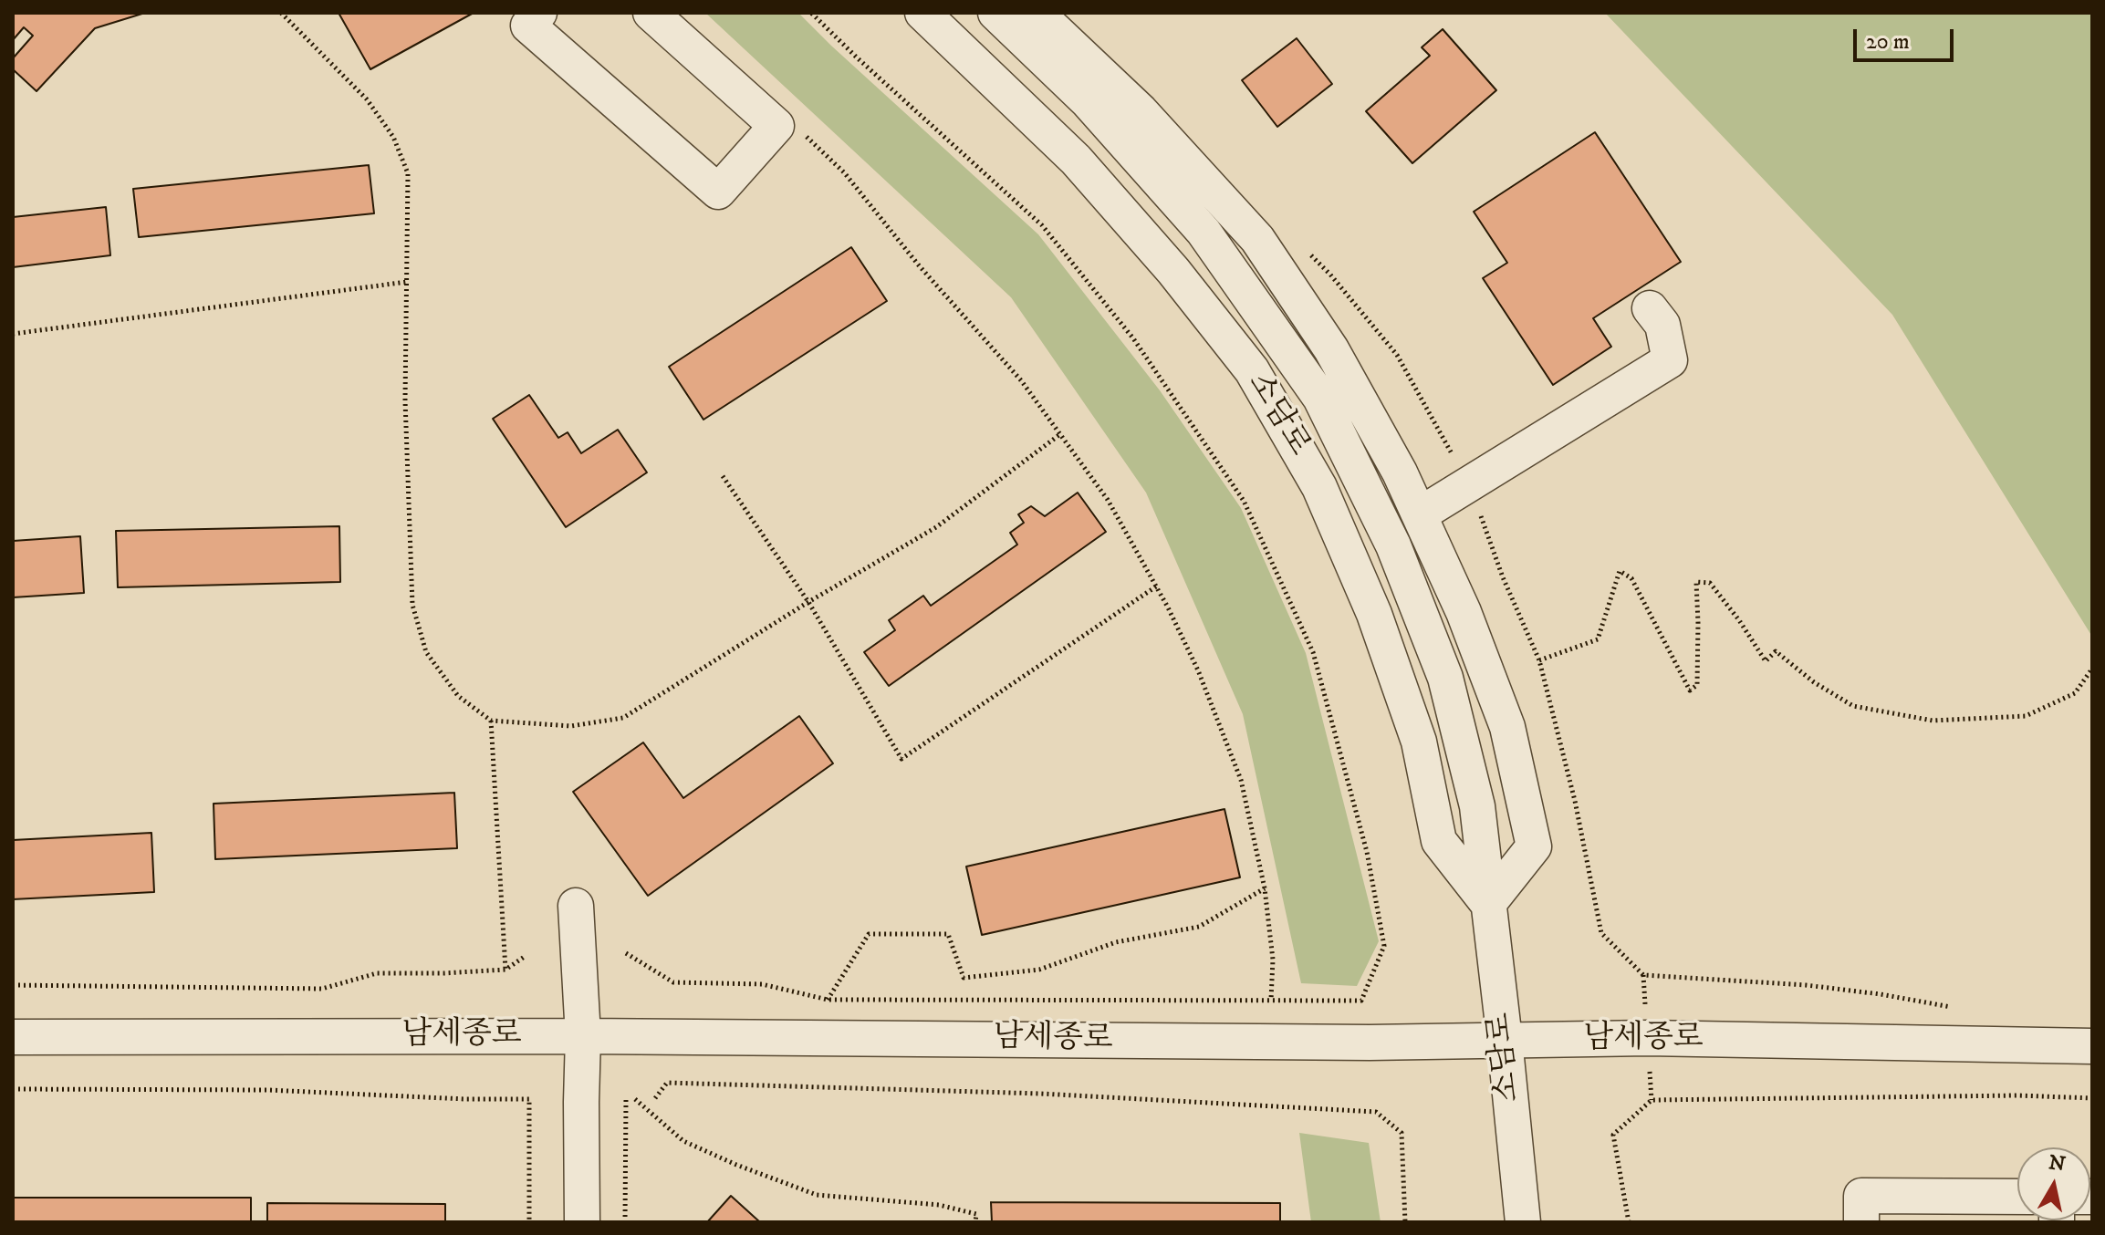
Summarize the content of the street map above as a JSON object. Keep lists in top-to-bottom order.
{
  "streets": {
    "street": ["소담로", "남세종로"]
  },
  "crossings": [
    ["소담로", "남세종로"]
  ],
  "scale_bar": "20 m",
  "north": "top"
}
